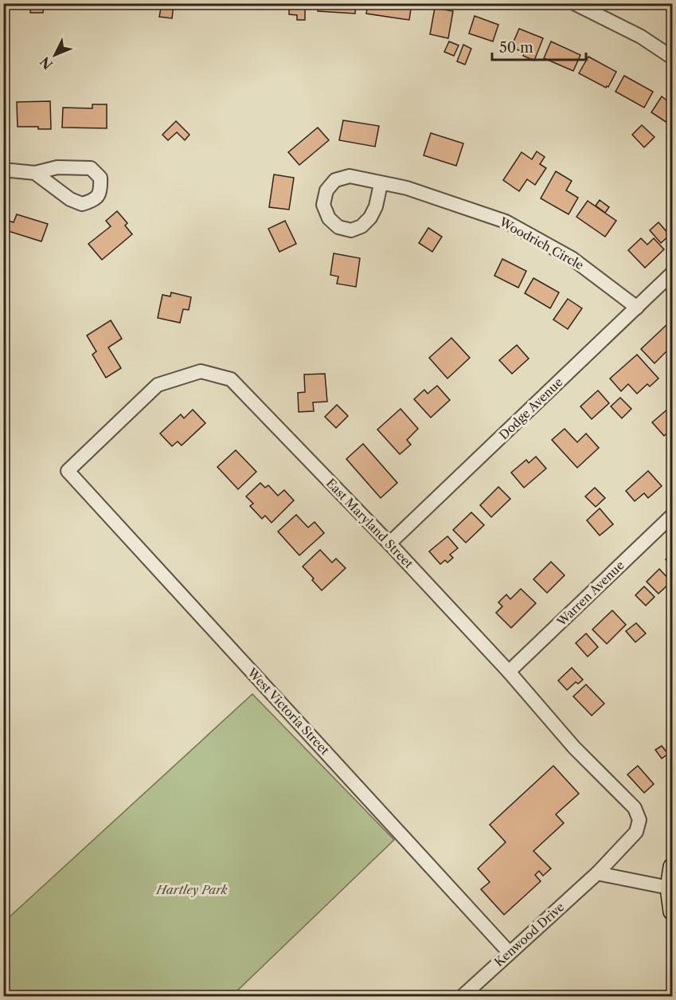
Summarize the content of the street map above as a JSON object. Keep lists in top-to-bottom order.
{
  "streets": {
    "street": [
      "Woodrich Circle",
      "Dodge Avenue",
      "East Maryland Street",
      "Warren Avenue",
      "West Victoria Street",
      "Kenwood Drive"
    ]
  },
  "crossings": [
    ["Woodrich Circle", "Dodge Avenue"],
    ["Dodge Avenue", "East Maryland Street"],
    ["East Maryland Street", "Warren Avenue"],
    ["East Maryland Street", "West Victoria Street"],
    ["East Maryland Street", "Kenwood Drive"],
    ["West Victoria Street", "Kenwood Drive"]
  ],
  "parks": ["Hartley Park"],
  "scale_bar": "50 m",
  "north": "bottom left"
}
